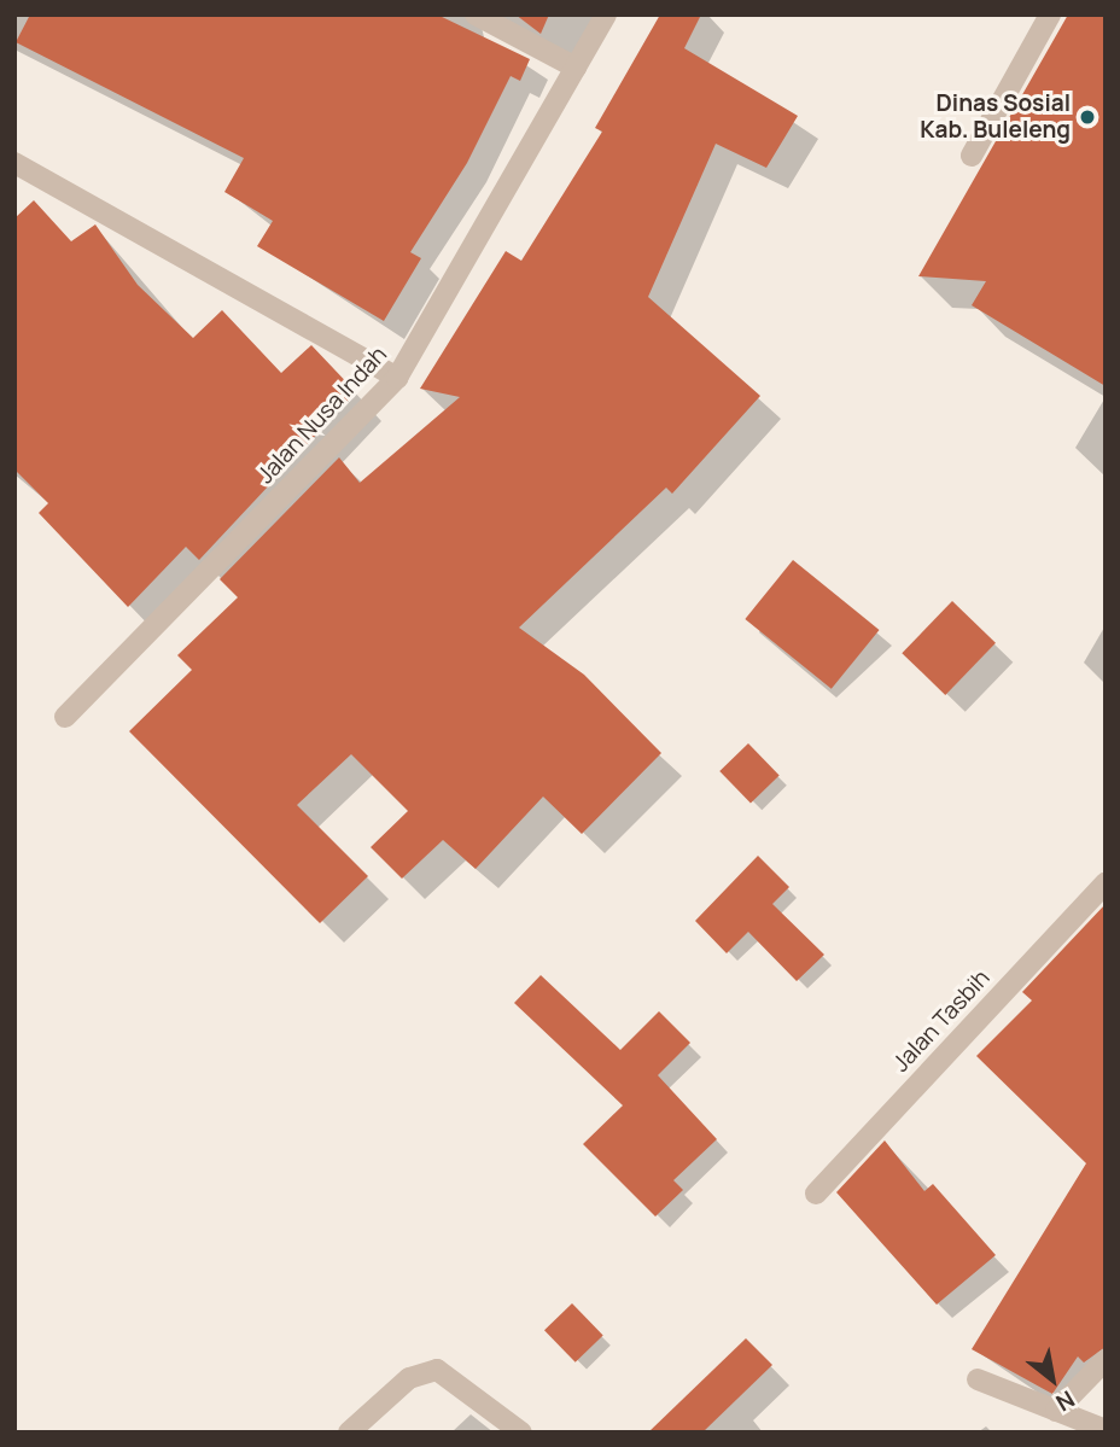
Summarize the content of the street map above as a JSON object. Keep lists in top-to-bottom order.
{
  "streets": {
    "street": ["Jalan Nusa Indah", "Jalan Tasbih"]
  },
  "places": ["Dinas Sosial Kab. Buleleng"],
  "north": "bottom right"
}
